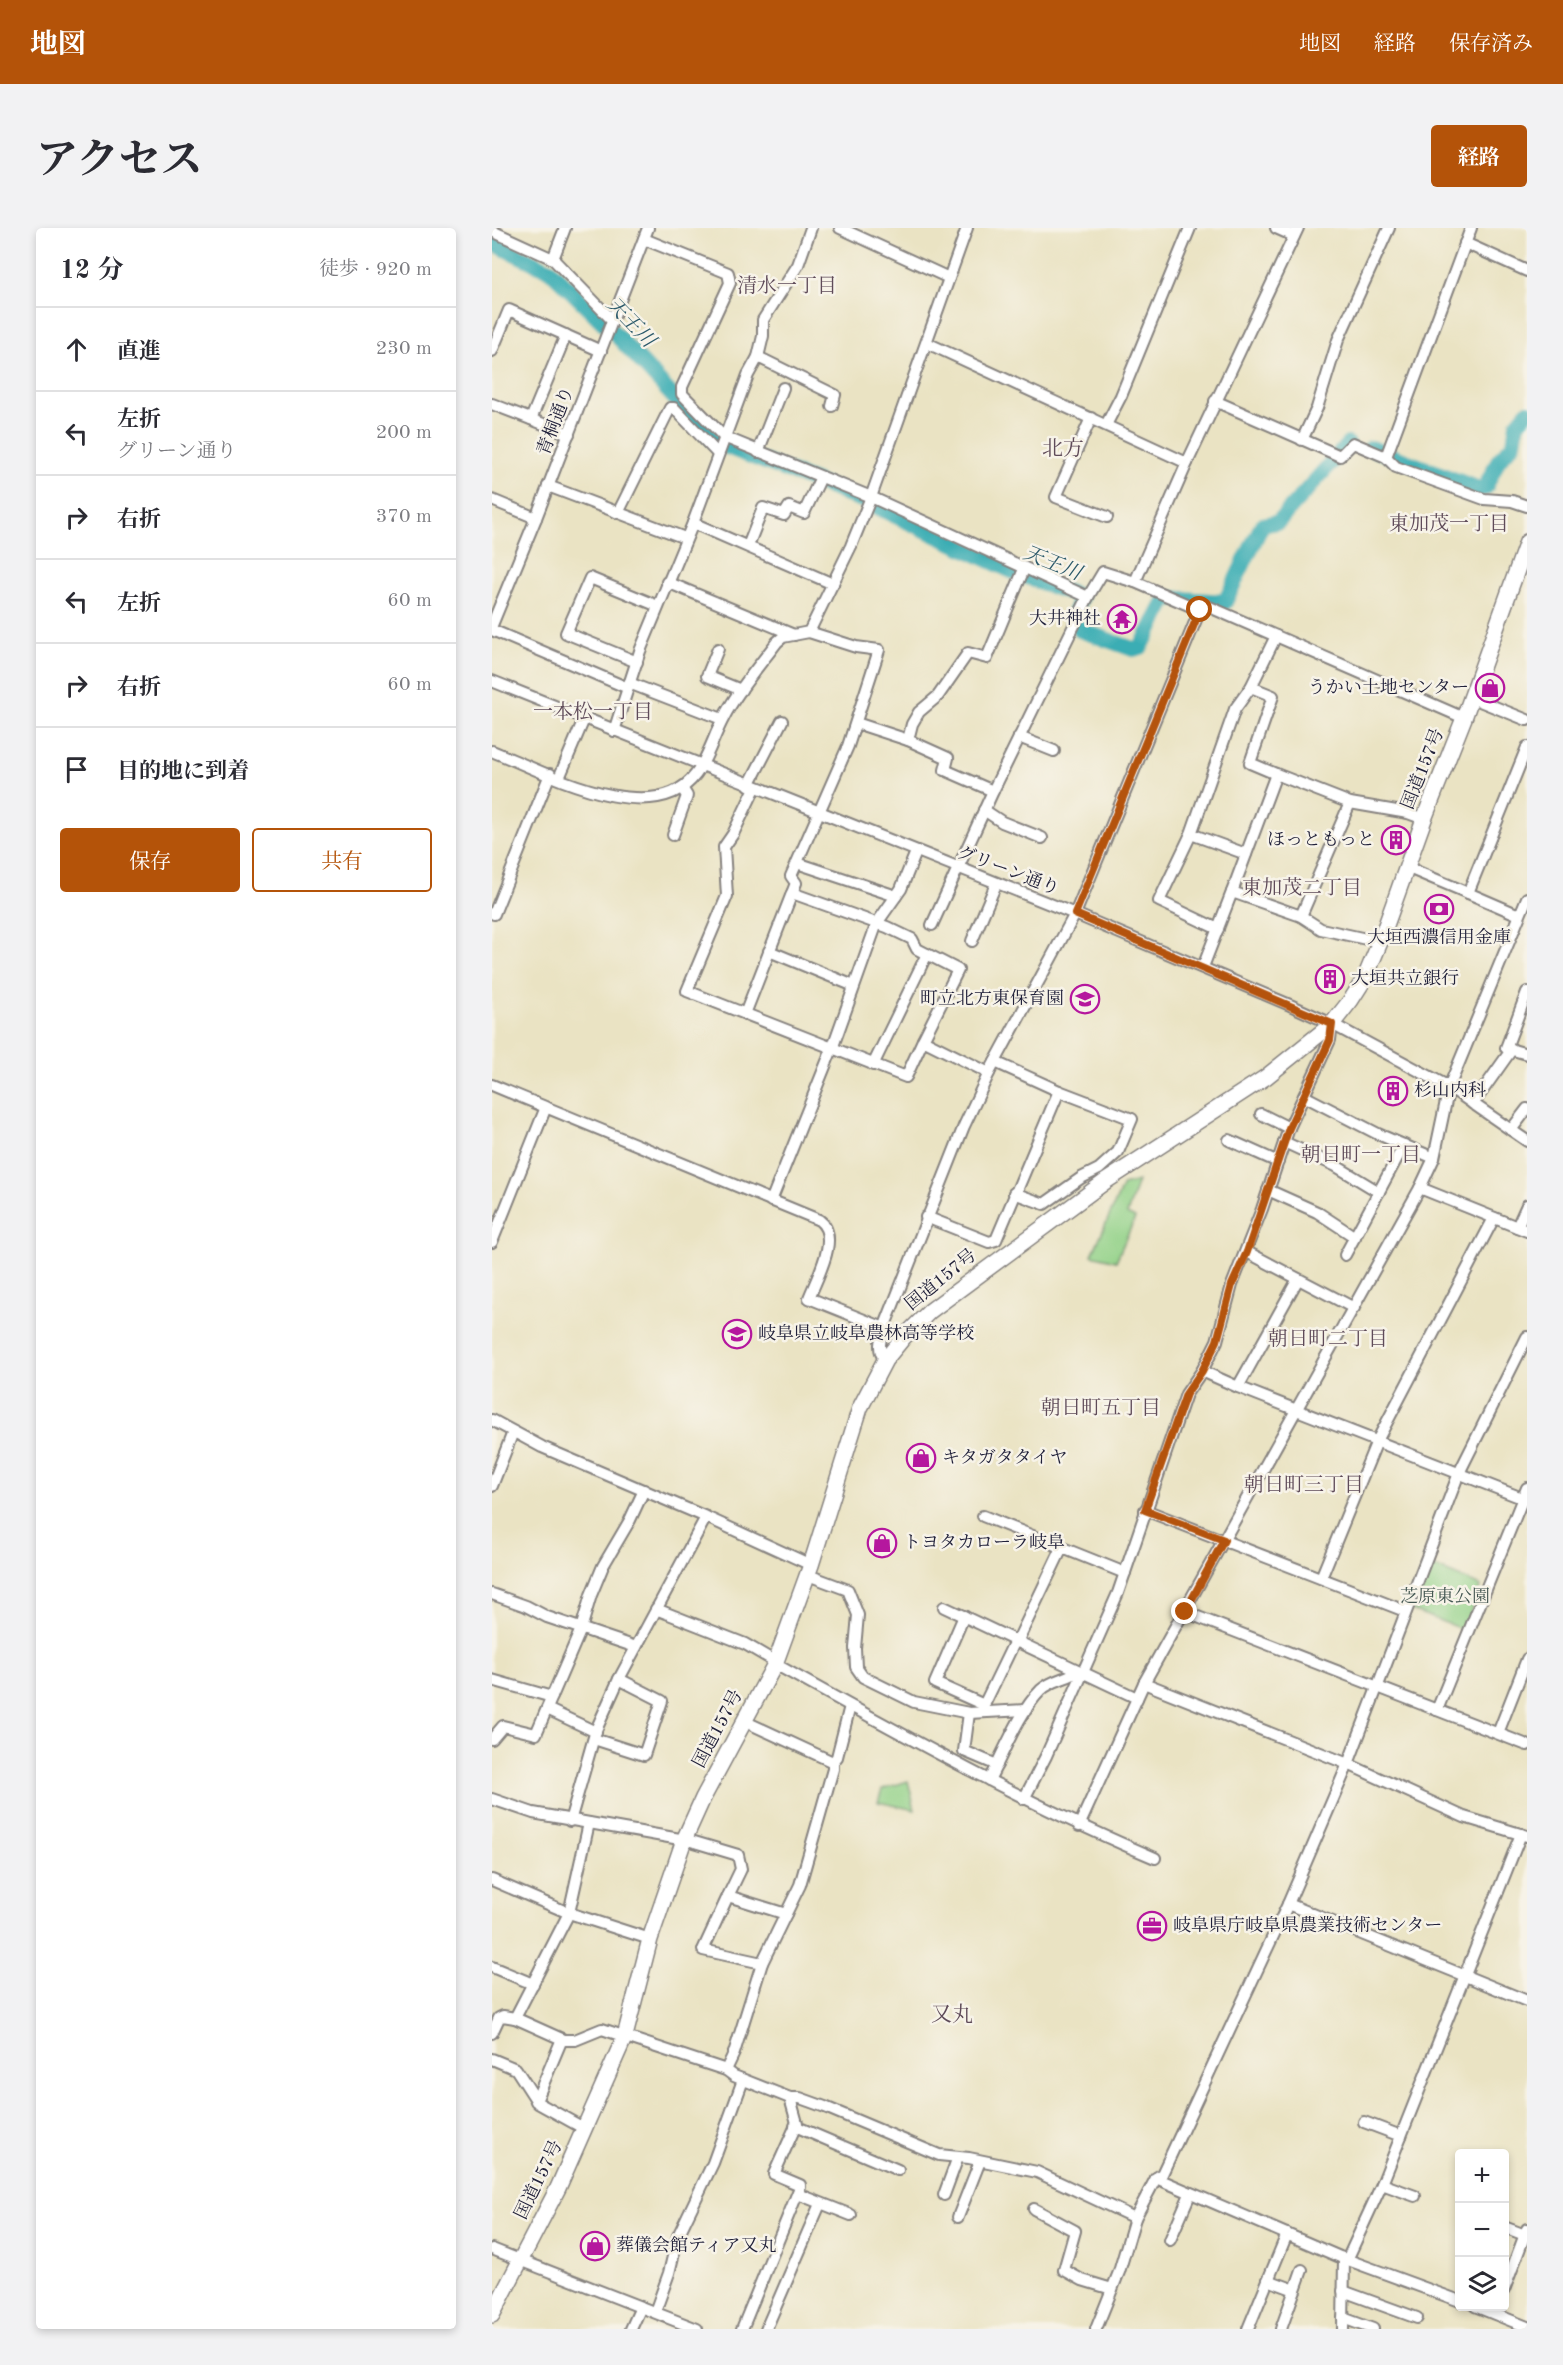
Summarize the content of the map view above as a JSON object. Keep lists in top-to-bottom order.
{
  "streets": {
    "highway": ["国道157号"],
    "street": ["青桐通り", "グリーン通り"]
  },
  "crossings": [
    ["国道157号", "グリーン通り"]
  ],
  "districts": [
    "清水一丁目",
    "北方",
    "東加茂一丁目",
    "一本松一丁目",
    "東加茂二丁目",
    "朝日町一丁目",
    "朝日町二丁目",
    "朝日町五丁目",
    "朝日町三丁目",
    "又丸"
  ],
  "water": ["天王川"],
  "parks": ["芝原東公園"],
  "places": {
    "temple": ["大井神社"],
    "shop": [
      "うかい土地センター",
      "キタガタタイヤ",
      "トヨタカローラ岐阜",
      "葬儀会館ティア又丸"
    ],
    "building": ["ほっともっと", "大垣共立銀行", "杉山内科"],
    "bank": ["大垣西濃信用金庫"],
    "school or university": ["町立北方東保育園", "岐阜県立岐阜農林高等学校"],
    "office": ["岐阜県庁岐阜県農業技術センター"]
  },
  "page": {
    "header": "地図",
    "nav": ["地図", "経路", "保存済み"],
    "title": "アクセス",
    "buttons": [
      "経路",
      ["保存", "共有"]
    ],
    "heading": ["12 分", "徒歩 · 920 m"],
    "list": [
      ["直進", "230 m"],
      ["左折", "グリーン通り", "200 m"],
      ["右折", "370 m"],
      ["左折", "60 m"],
      ["右折", "60 m"],
      "目的地に到着"
    ],
    "map_buttons": ["+", "−"]
  }
}
